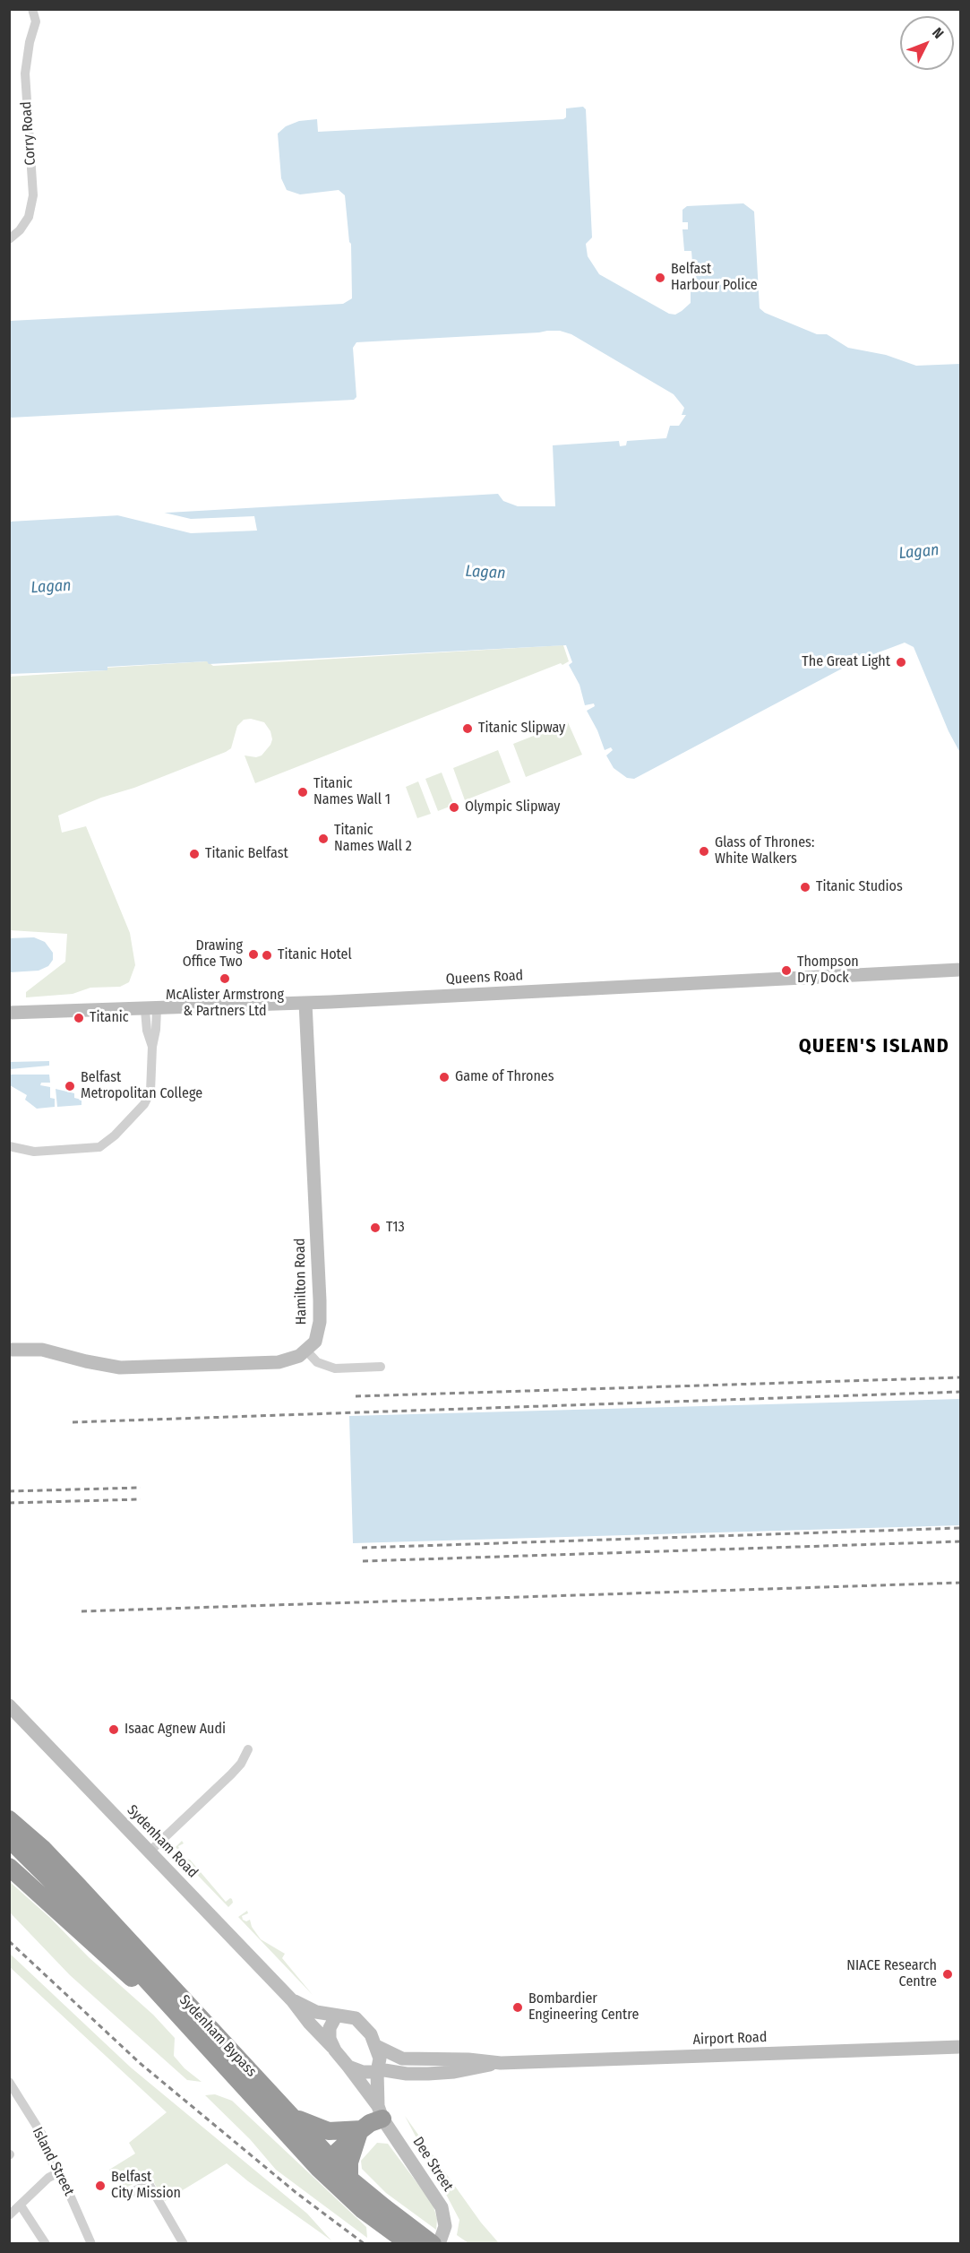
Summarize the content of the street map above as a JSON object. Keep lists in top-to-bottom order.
{
  "streets": {
    "highway": ["Sydenham Bypass"],
    "street": [
      "Corry Road",
      "Queens Road",
      "Hamilton Road",
      "Sydenham Road",
      "Airport Road",
      "Island Street",
      "Dee Street"
    ]
  },
  "crossings": [
    ["Queens Road", "Hamilton Road"],
    ["Sydenham Road", "Airport Road"],
    ["Sydenham Road", "Dee Street"],
    ["Sydenham Bypass", "Dee Street"],
    ["Airport Road", "Dee Street"]
  ],
  "districts": ["QUEEN'S ISLAND"],
  "water": ["Lagan"],
  "places": [
    "Belfast Harbour Police",
    "The Great Light",
    "Titanic Slipway",
    "Titanic Names Wall 1",
    "Olympic Slipway",
    "Titanic Names Wall 2",
    "Glass of Thrones: White Walkers",
    "Titanic Belfast",
    "Titanic Studios",
    "Drawing Office Two",
    "Titanic Hotel",
    "Thompson Dry Dock",
    "McAlister Armstrong & Partners Ltd",
    "Titanic",
    "Game of Thrones",
    "Belfast Metropolitan College",
    "T13",
    "Isaac Agnew Audi",
    "NIACE Research Centre",
    "Bombardier Engineering Centre",
    "Belfast City Mission"
  ],
  "north": "top right"
}
